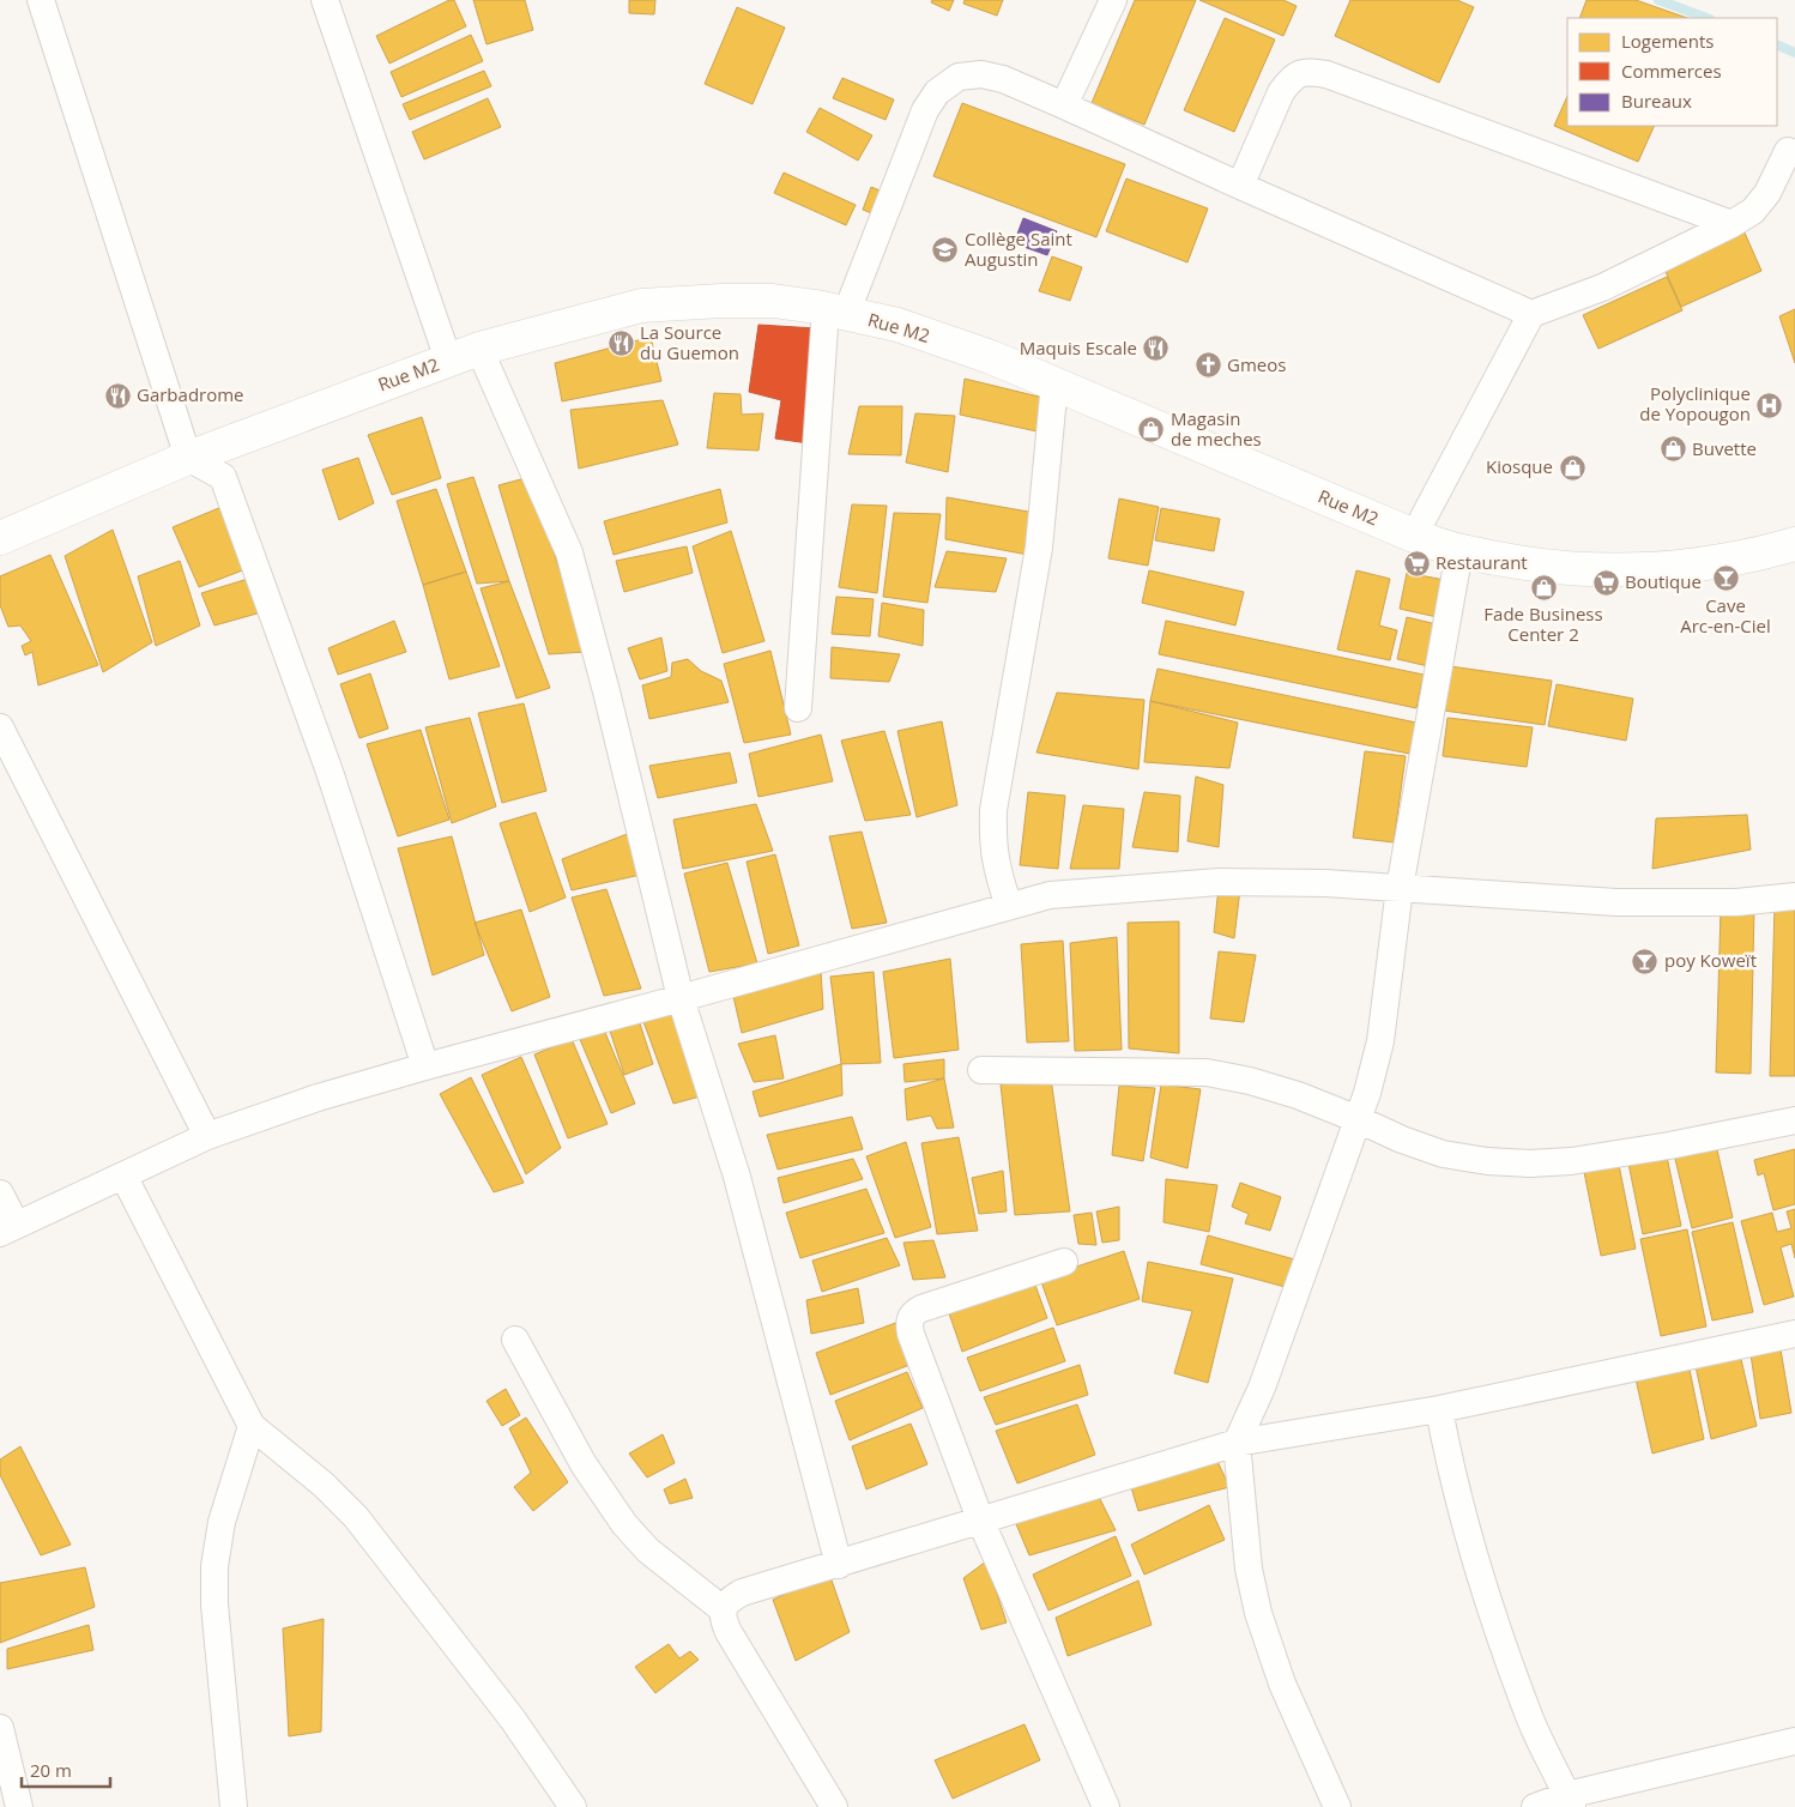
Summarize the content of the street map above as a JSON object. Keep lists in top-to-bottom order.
{
  "streets": {
    "street": ["Rue M2"]
  },
  "places": {
    "school or university": ["Collège Saint Augustin"],
    "restaurant": ["La Source du Guemon", "Maquis Escale", "Garbadrome"],
    "church": ["Gmeos"],
    "hospital": ["Polyclinique de Yopougon"],
    "shop": [
      "Magasin de meches",
      "Buvette",
      "Kiosque",
      "Fade Business Center 2"
    ],
    "supermarket": ["Restaurant", "Boutique"],
    "bar": ["Cave Arc-en-Ciel", "poy Koweït"]
  },
  "legend": ["Logements", "Commerces", "Bureaux"],
  "scale_bar": "20 m"
}
